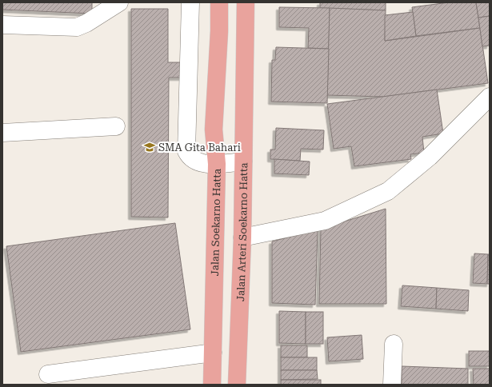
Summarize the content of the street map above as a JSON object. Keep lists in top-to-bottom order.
{
  "streets": {
    "main road": ["Jalan Soekarno Hatta", "Jalan Arteri Soekarno Hatta"]
  },
  "places": {
    "school or university": ["SMA Gita Bahari"]
  }
}
